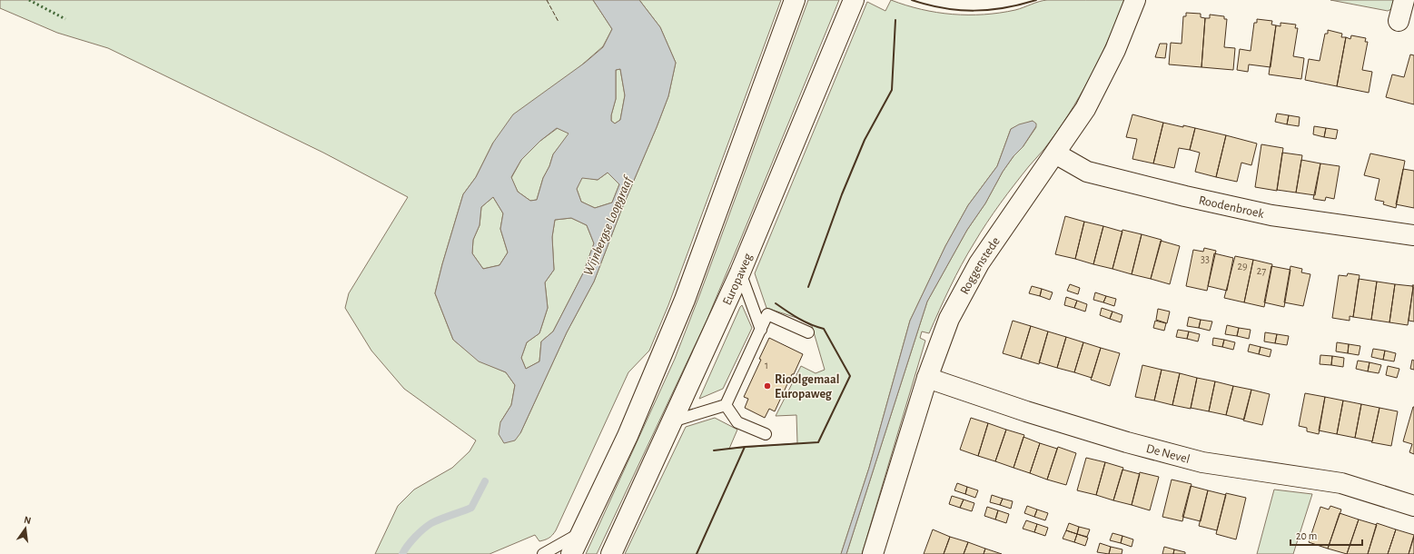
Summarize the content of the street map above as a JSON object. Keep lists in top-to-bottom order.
{
  "streets": {
    "street": [
      "Roodenbroek",
      "Roggenstede",
      "Europaweg",
      "De Nevel"
    ]
  },
  "crossings": [
    ["Roodenbroek", "Roggenstede"],
    ["Roggenstede", "De Nevel"]
  ],
  "water": ["Wijnbergse Loopgraaf"],
  "places": ["Rioolgemaal Europaweg"],
  "house_numbers": [
    "33",
    "29",
    "27",
    "1"
  ],
  "scale_bar": "20 m",
  "north": "top"
}
